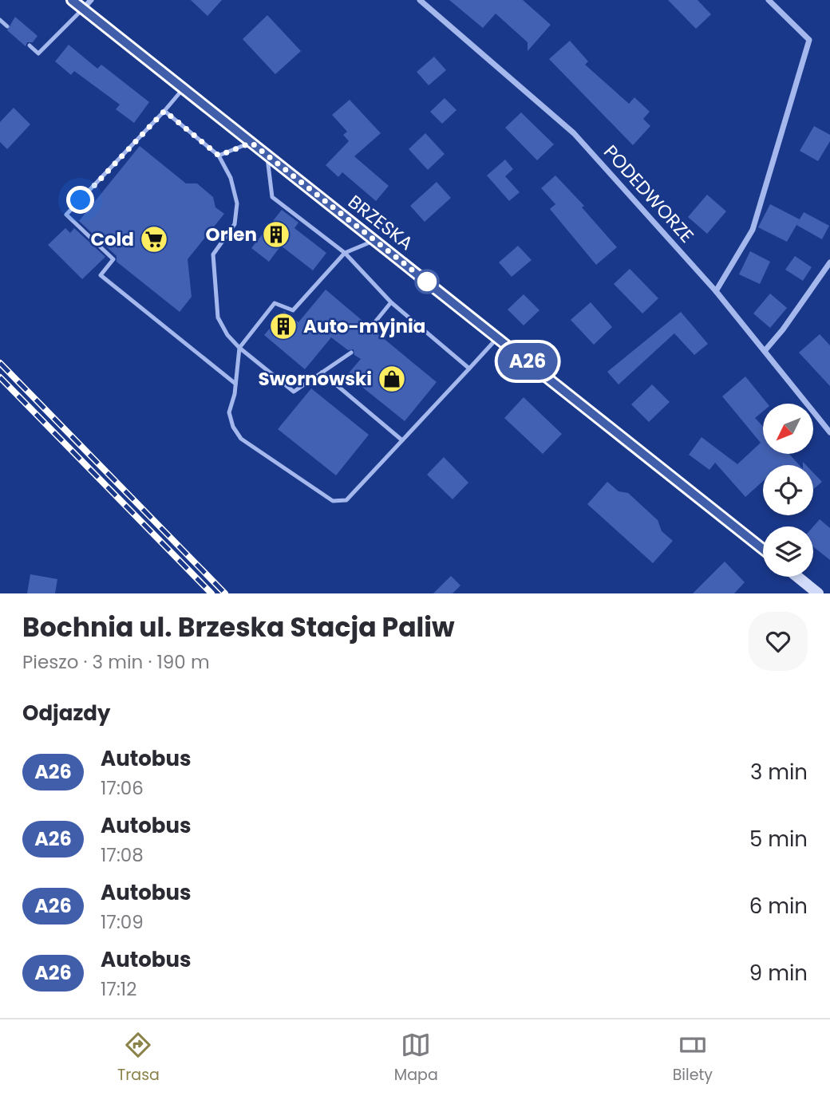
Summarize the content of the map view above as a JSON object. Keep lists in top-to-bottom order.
{
  "streets": {
    "main road": ["BRZESKA"],
    "street": ["PODEDWORZE"]
  },
  "places": {
    "building": ["Orlen", "Auto-myjnia"],
    "supermarket": ["Cold"],
    "shop": ["Swornowski"]
  },
  "lines": ["bus line A26"],
  "north": "bottom left",
  "page": {
    "on_map": "A26",
    "heading": [
      ["Bochnia ul. Brzeska Stacja Paliw", "Pieszo · 3 min · 190 m"],
      "Odjazdy"
    ],
    "list": [
      {
        "mark": "A26",
        "name": "Autobus",
        "note": "17:06",
        "value": "3 min"
      },
      {
        "mark": "A26",
        "name": "Autobus",
        "note": "17:08",
        "value": "5 min"
      },
      {
        "mark": "A26",
        "name": "Autobus",
        "note": "17:09",
        "value": "6 min"
      },
      {
        "mark": "A26",
        "name": "Autobus",
        "note": "17:12",
        "value": "9 min"
      }
    ],
    "tabs": ["Trasa", "Mapa", "Bilety"]
  }
}
